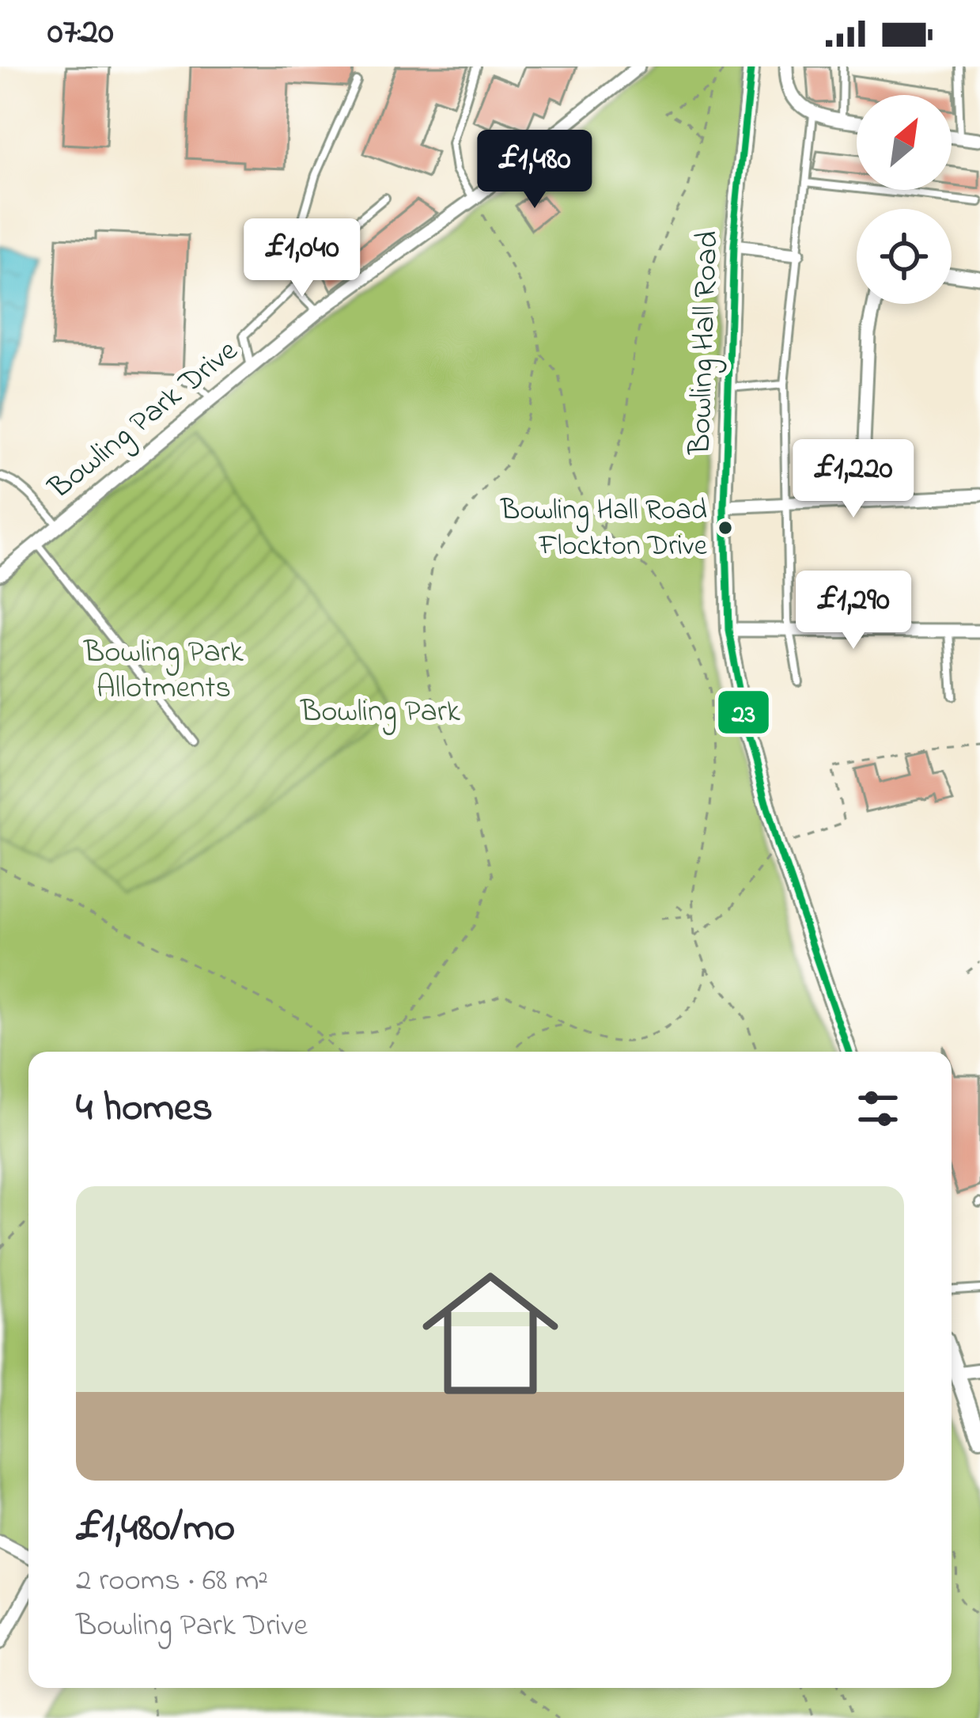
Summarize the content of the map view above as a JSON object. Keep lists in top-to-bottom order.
{
  "streets": {
    "street": ["Bowling Hall Road", "Bowling Park Drive"]
  },
  "parks": ["Bowling Park Allotments", "Bowling Park"],
  "places": ["Bowling Hall Road Flockton Drive"],
  "lines": ["transit line 23"],
  "north": "top right",
  "page": {
    "status": "07:20",
    "price": [
      "£1,480",
      "£1,040",
      "£1,220",
      "£1,290"
    ],
    "heading": "4 homes",
    "list": [
      {
        "name": "£1,480/mo",
        "note": "2 rooms · 68 m² · Bowling Park Drive"
      }
    ]
  }
}
